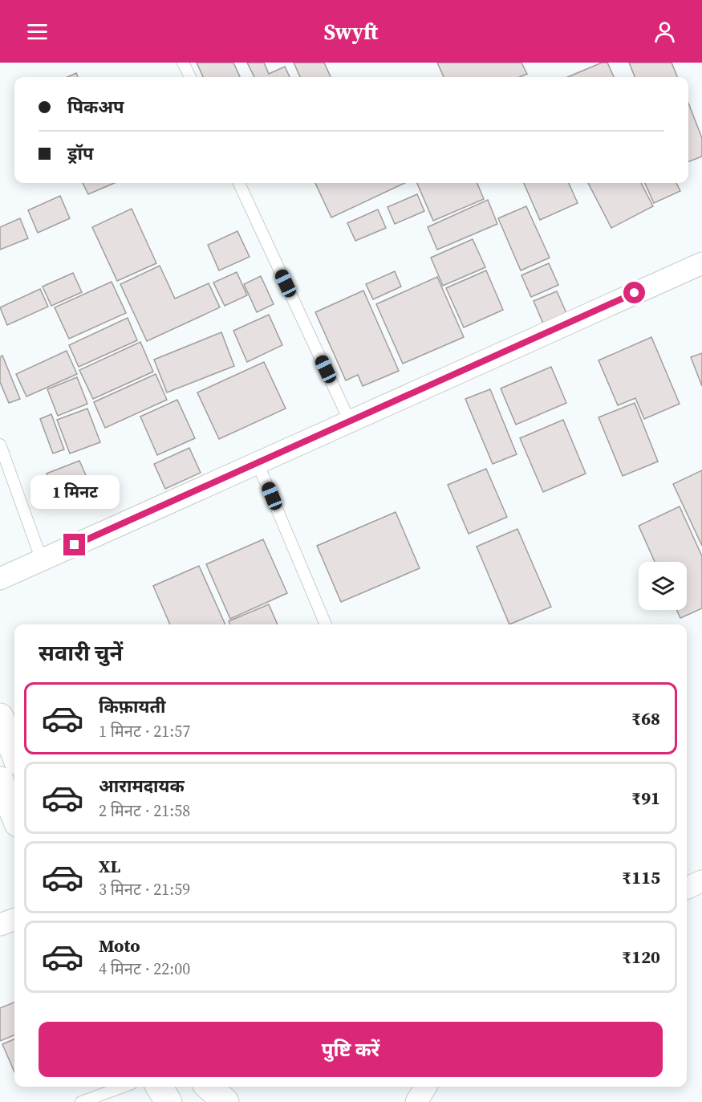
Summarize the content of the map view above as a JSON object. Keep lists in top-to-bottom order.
{
  "page": {
    "header": "Swyft",
    "banner": ["पिकअप", "ड्रॉप"],
    "bubble": "1 मिनट",
    "heading": "सवारी चुनें",
    "list": [
      {
        "name": "किफ़ायती",
        "note": "1 मिनट · 21:57",
        "value": "₹68"
      },
      {
        "name": "आरामदायक",
        "note": "2 मिनट · 21:58",
        "value": "₹91"
      },
      {
        "name": "XL",
        "note": "3 मिनट · 21:59",
        "value": "₹115"
      },
      {
        "name": "Moto",
        "note": "4 मिनट · 22:00",
        "value": "₹120"
      }
    ],
    "buttons": "पुष्टि करें"
  }
}
